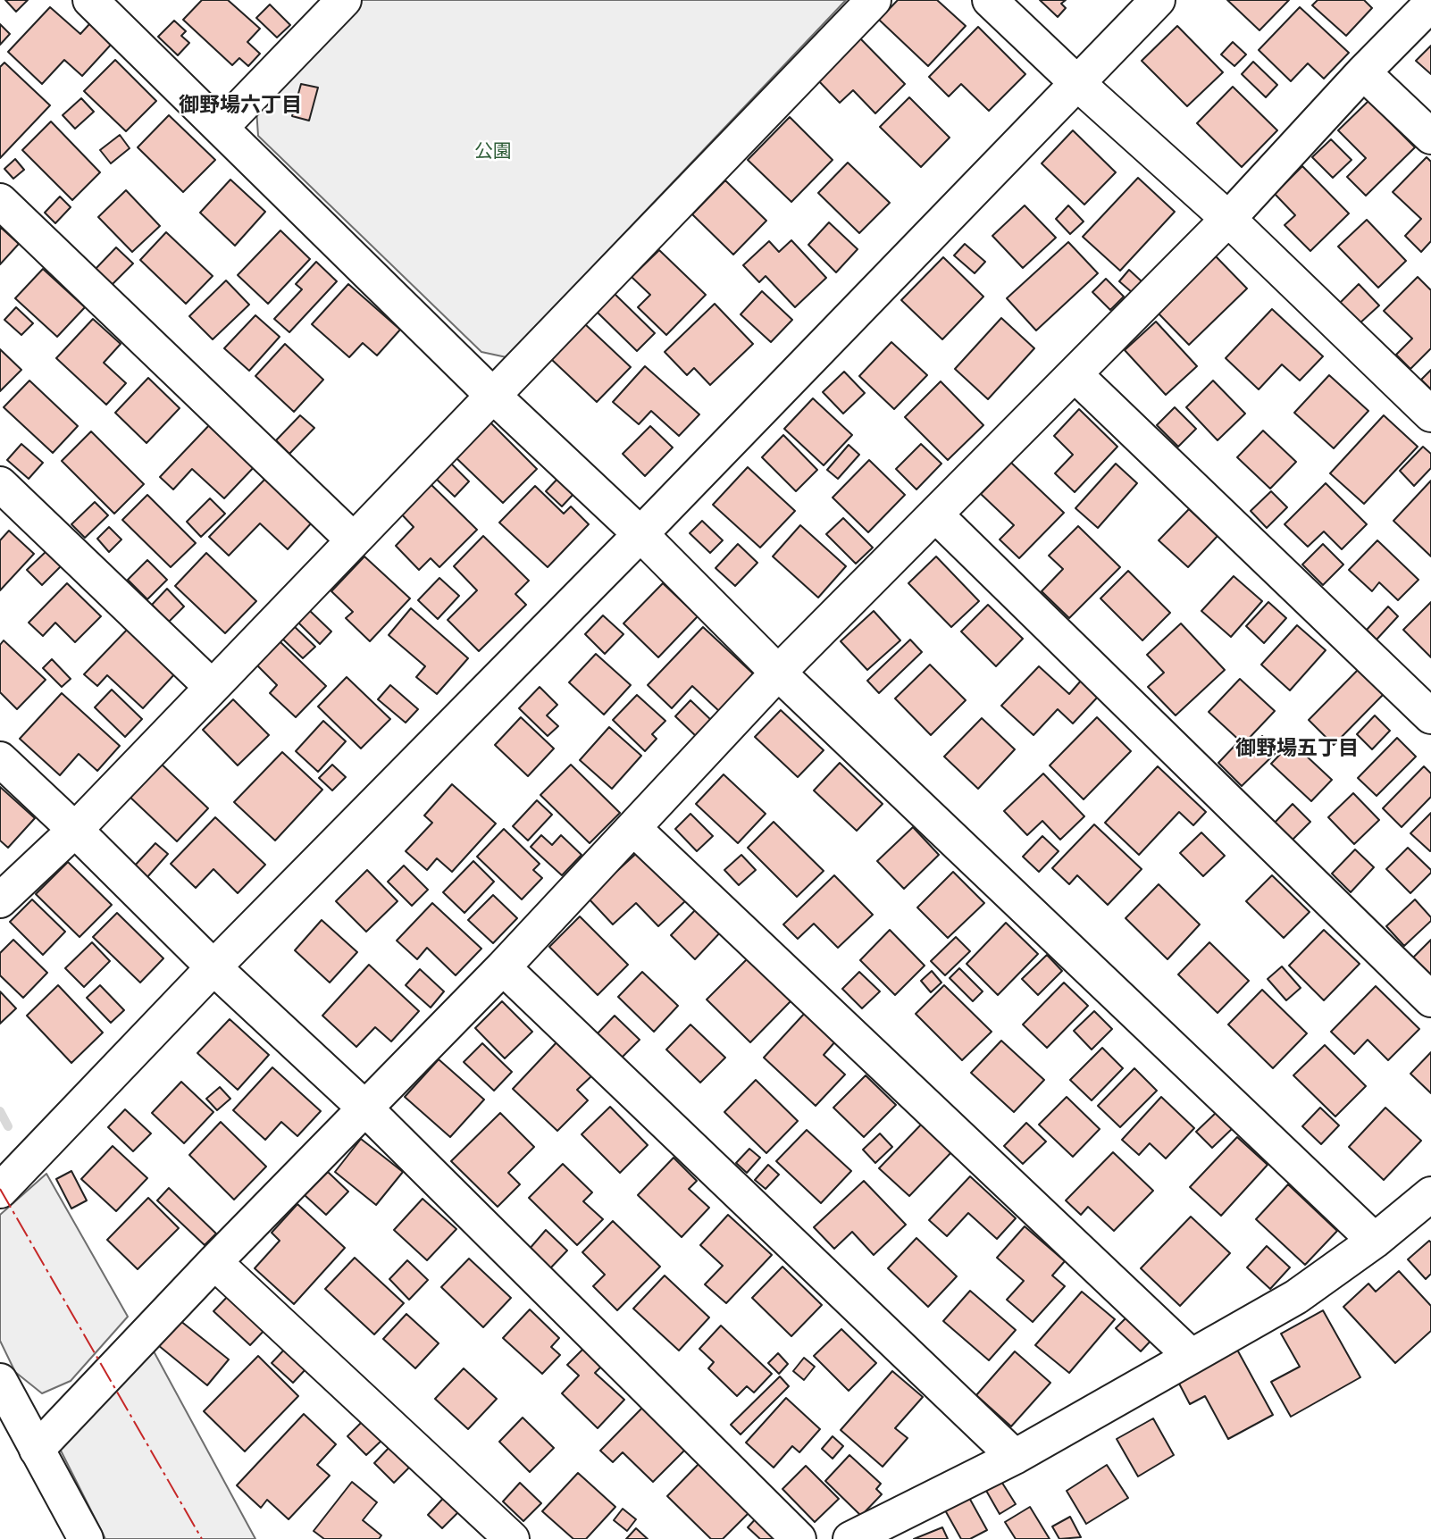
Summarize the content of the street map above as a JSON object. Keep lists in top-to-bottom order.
{
  "districts": ["御野場六丁目", "御野場五丁目"],
  "parks": ["公園"]
}
